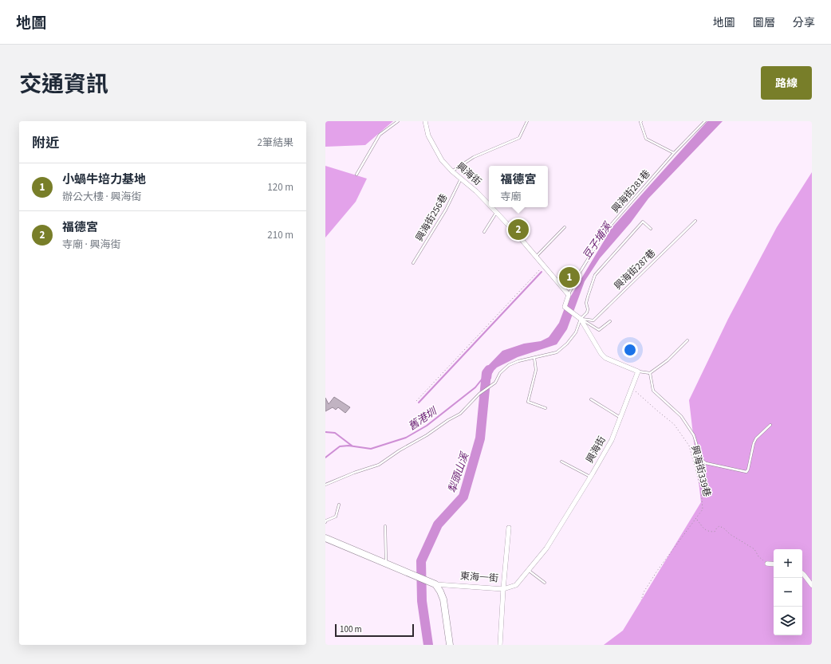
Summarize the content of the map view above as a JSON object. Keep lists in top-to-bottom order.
{
  "streets": {
    "street": ["興海街", "東海一街"],
    "lane": ["興海街281巷", "興海街256巷", "興海街287巷"],
    "path": ["興海街339巷"]
  },
  "crossings": [
    ["興海街", "興海街281巷"],
    ["興海街", "興海街256巷"],
    ["興海街", "興海街339巷"],
    ["興海街", "東海一街"]
  ],
  "water": ["豆子埔溪", "舊港圳", "犁頭山溪"],
  "scale_bar": "100 m",
  "page": {
    "header": "地圖",
    "nav": ["地圖", "圖層", "分享"],
    "title": "交通資訊",
    "buttons": "路線",
    "heading": ["附近", "2筆結果"],
    "list": [
      {
        "mark": "1",
        "name": "小蝸牛培力基地",
        "note": "辦公大樓 · 興海街",
        "value": "120 m"
      },
      {
        "mark": "2",
        "name": "福德宮",
        "note": "寺廟 · 興海街",
        "value": "210 m"
      }
    ],
    "popup": ["福德宮", "寺廟"],
    "pins": ["2", "1"],
    "map_buttons": ["+", "−"],
    "scale": "100 m"
  }
}
